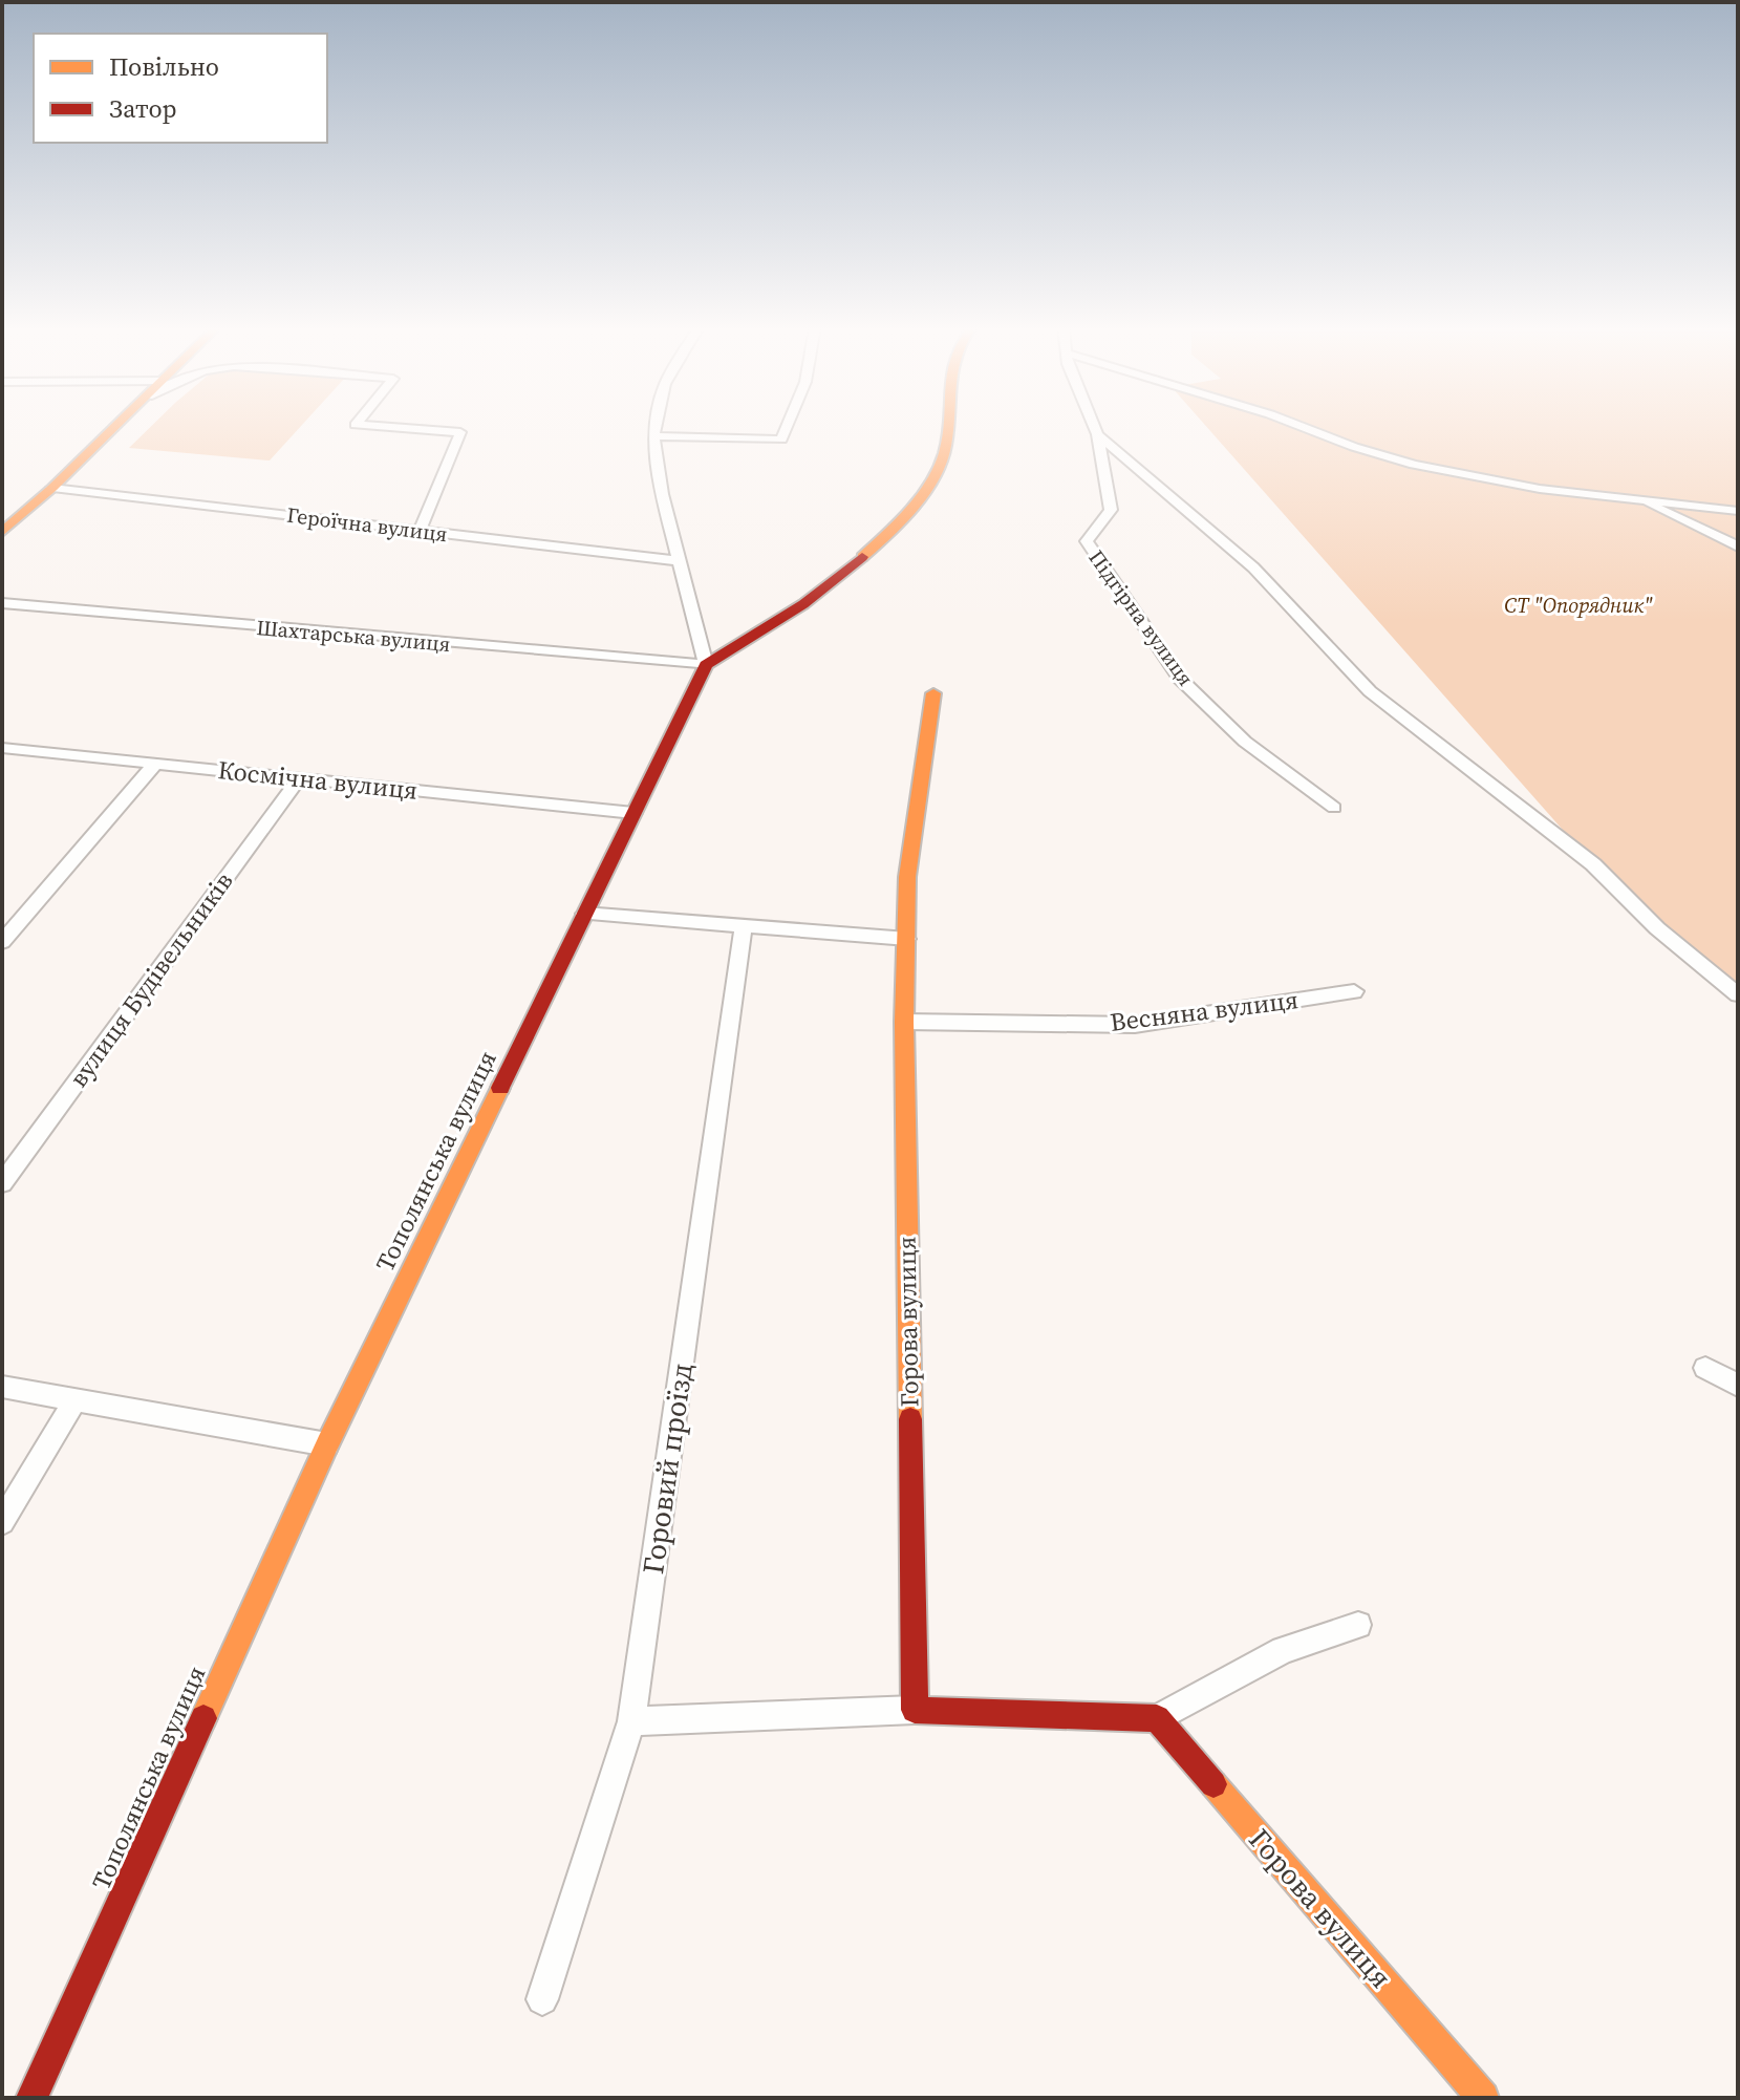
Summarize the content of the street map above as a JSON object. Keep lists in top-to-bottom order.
{
  "streets": {
    "street": [
      "Героїчна вулиця",
      "Підгірна вулиця",
      "Шахтарська вулиця",
      "Космічна вулиця",
      "вулиця Будівельників",
      "Весняна вулиця",
      "Тополянська вулиця",
      "Горова вулиця",
      "Горовий проїзд"
    ]
  },
  "crossings": [
    ["Шахтарська вулиця", "Тополянська вулиця"],
    ["Космічна вулиця", "вулиця Будівельників"],
    ["Космічна вулиця", "Тополянська вулиця"],
    ["Весняна вулиця", "Горова вулиця"]
  ],
  "parks": ["СТ \"Опорядник\""],
  "legend": ["Повільно", "Затор"]
}
